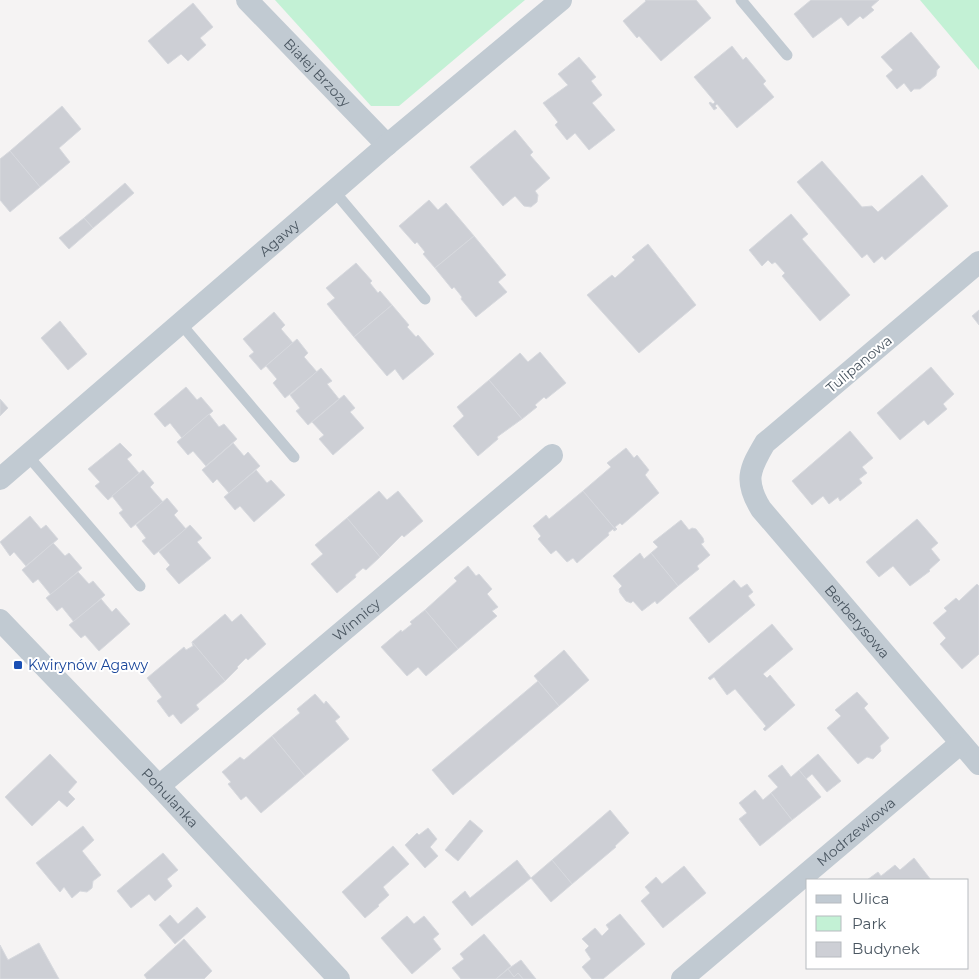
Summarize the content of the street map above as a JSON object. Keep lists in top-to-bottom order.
{
  "streets": {
    "street": [
      "Białej Brzozy",
      "Agawy",
      "Tulipanowa",
      "Winnicy",
      "Berberysowa",
      "Pohulanka",
      "Modrzewiowa"
    ]
  },
  "crossings": [
    ["Białej Brzozy", "Agawy"],
    ["Tulipanowa", "Berberysowa"],
    ["Winnicy", "Pohulanka"],
    ["Berberysowa", "Modrzewiowa"]
  ],
  "places": {
    "transit": ["Kwirynów Agawy"]
  },
  "legend": ["Ulica", "Park", "Budynek"]
}
